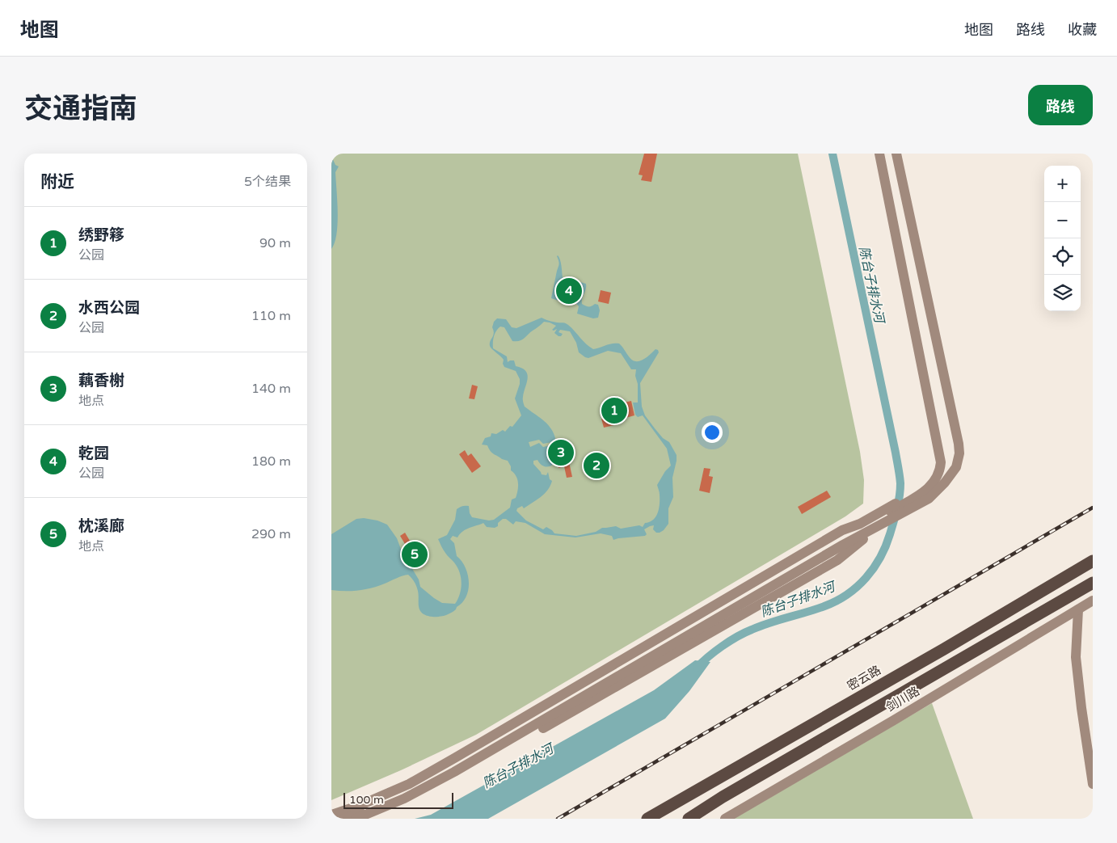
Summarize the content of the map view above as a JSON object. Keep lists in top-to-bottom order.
{
  "streets": {
    "highway": ["密云路"],
    "street": ["剑川路"]
  },
  "water": ["陈台子排水河"],
  "scale_bar": "100 m",
  "page": {
    "header": "地图",
    "nav": ["地图", "路线", "收藏"],
    "title": "交通指南",
    "buttons": "路线",
    "heading": ["附近", "5个结果"],
    "map_buttons": ["+", "−"],
    "list": [
      {
        "mark": "1",
        "name": "绣野簃",
        "note": "公园",
        "value": "90 m"
      },
      {
        "mark": "2",
        "name": "水西公园",
        "note": "公园",
        "value": "110 m"
      },
      {
        "mark": "3",
        "name": "藕香榭",
        "note": "地点",
        "value": "140 m"
      },
      {
        "mark": "4",
        "name": "乾园",
        "note": "公园",
        "value": "180 m"
      },
      {
        "mark": "5",
        "name": "枕溪廊",
        "note": "地点",
        "value": "290 m"
      }
    ],
    "pins": [
      "4",
      "1",
      "3",
      "2",
      "5"
    ],
    "scale": "100 m"
  }
}
